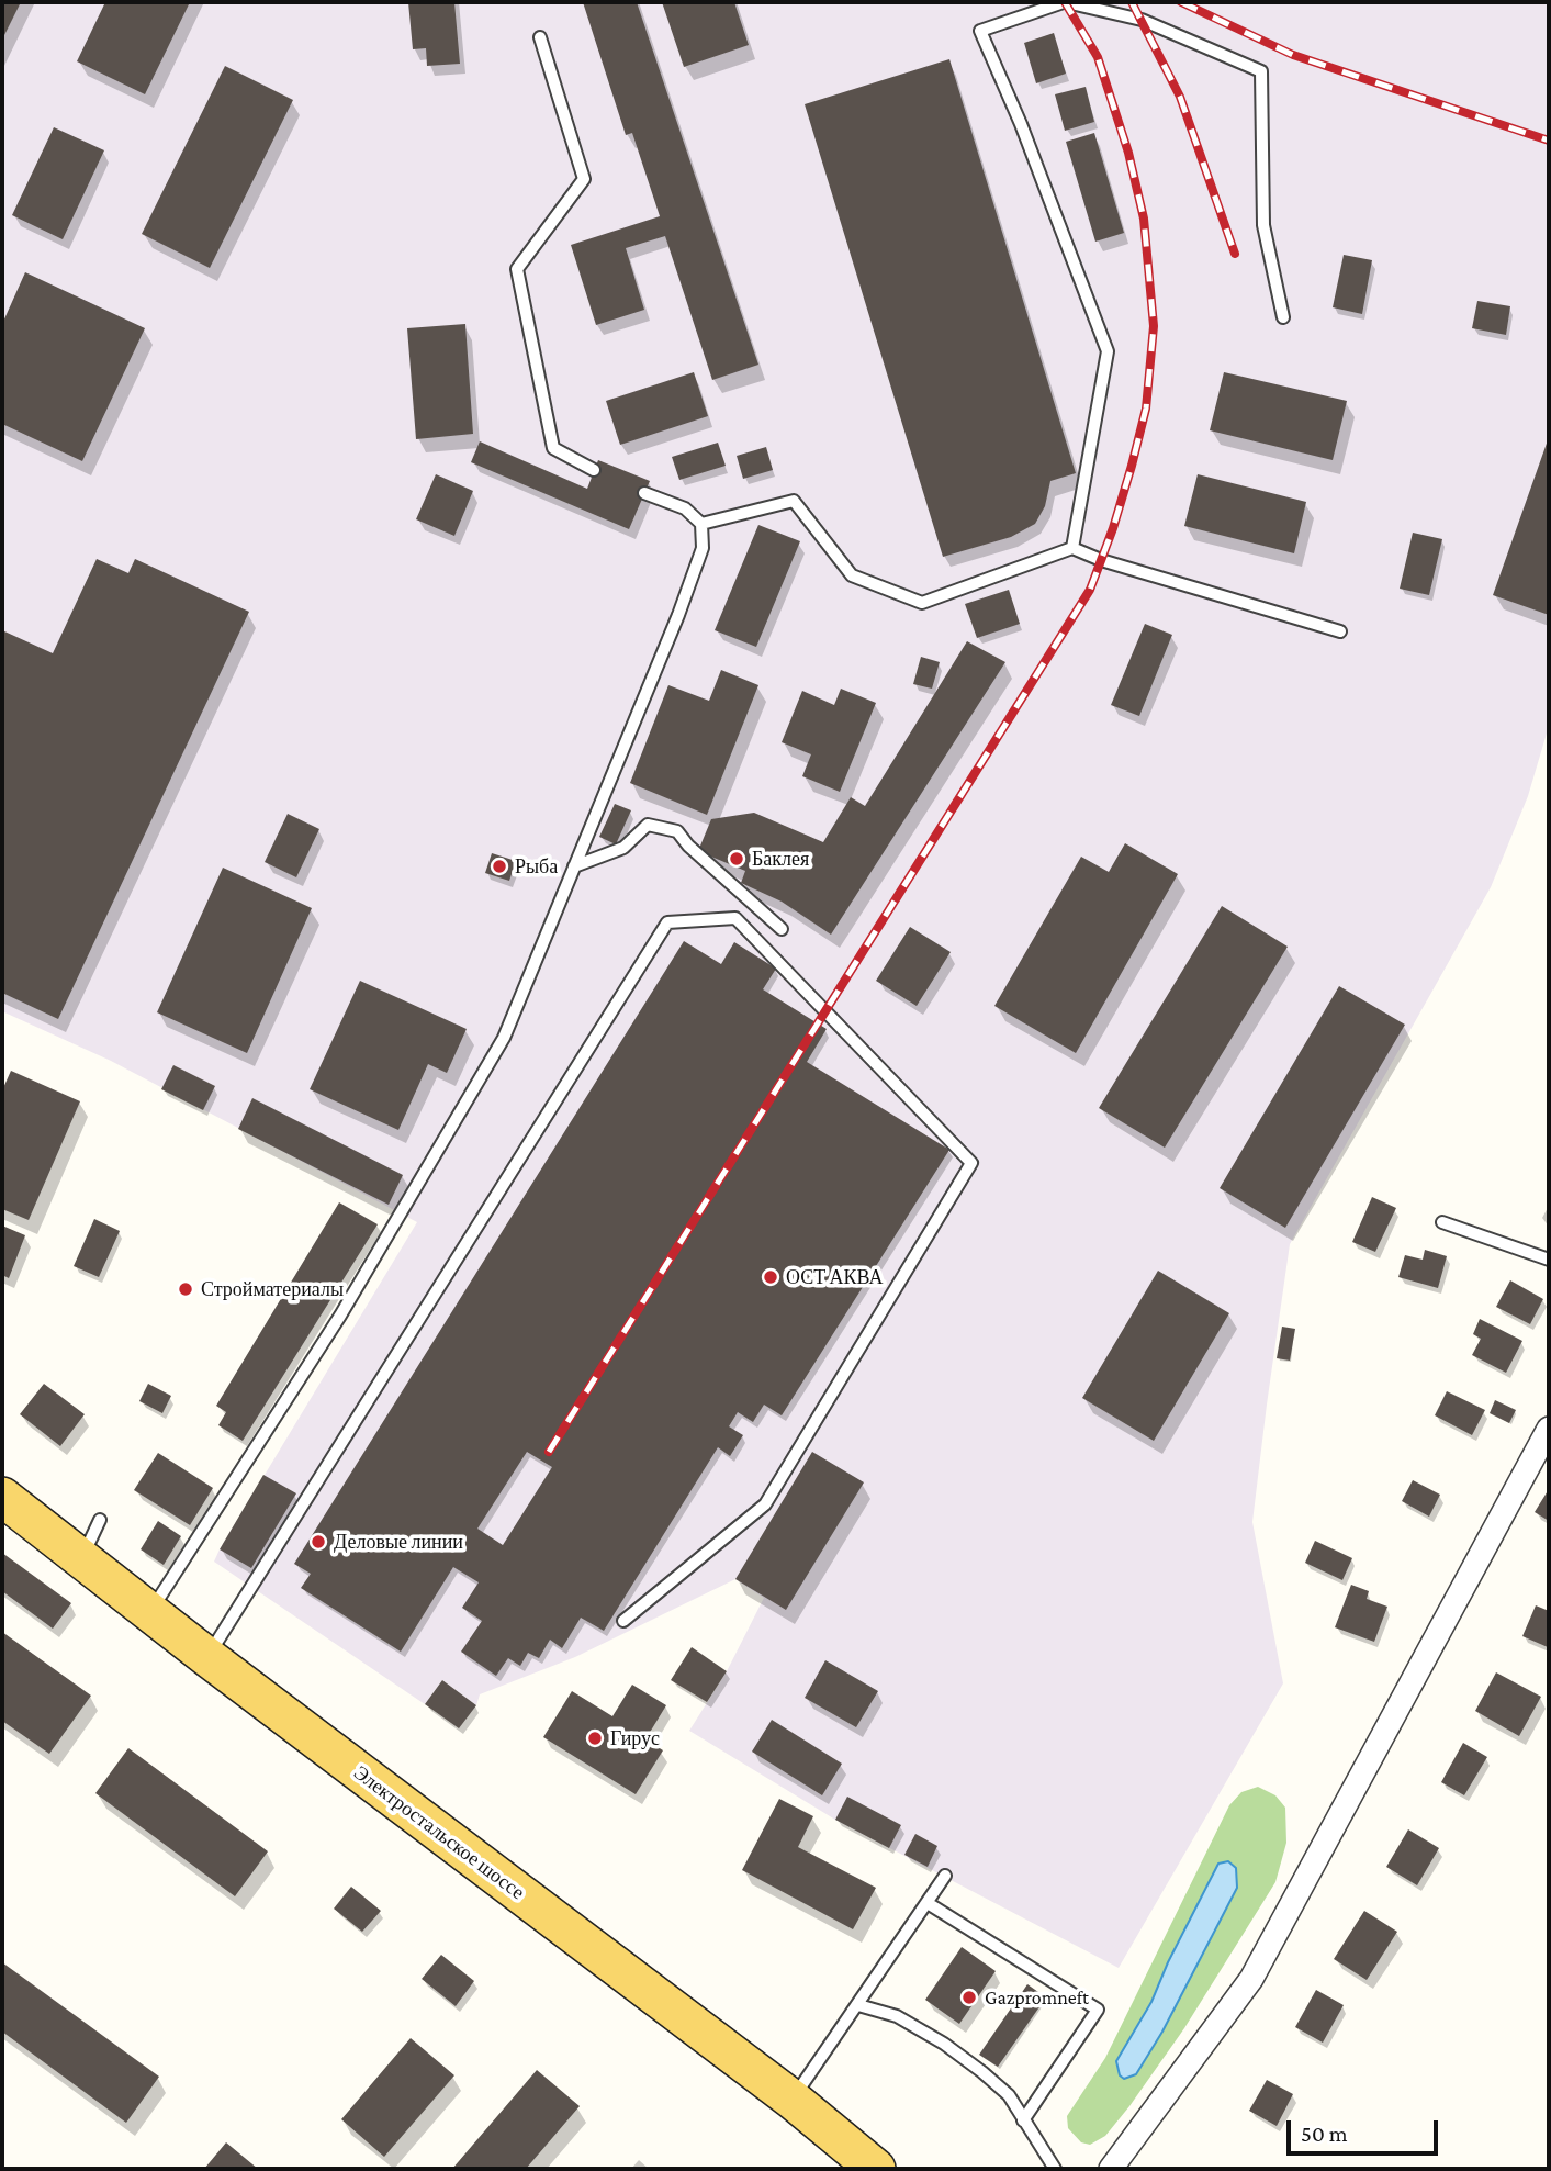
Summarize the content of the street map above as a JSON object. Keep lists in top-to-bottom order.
{
  "streets": {
    "main road": ["Электростальское шоссе"]
  },
  "places": [
    "Баклея",
    "Рыба",
    "ОСТ АКВА",
    "Стройматериалы",
    "Деловые линии",
    "Гирус",
    "Gazpromneft"
  ],
  "scale_bar": "50 m"
}
